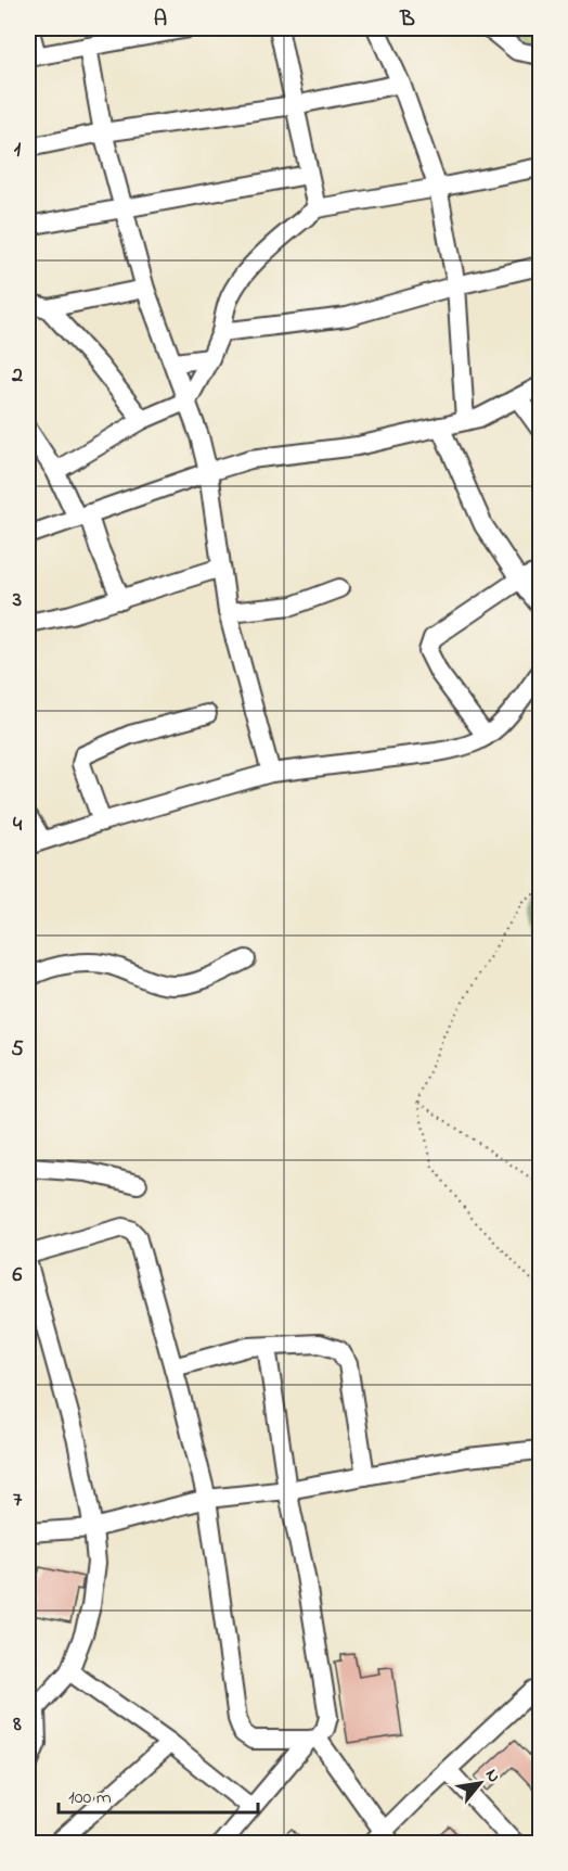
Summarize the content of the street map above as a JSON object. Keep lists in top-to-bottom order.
{
  "scale_bar": "100 m",
  "north": "top right",
  "grid": {
    "columns": ["A", "B"],
    "rows": [
      "1",
      "2",
      "3",
      "4",
      "5",
      "6",
      "7",
      "8"
    ]
  }
}
